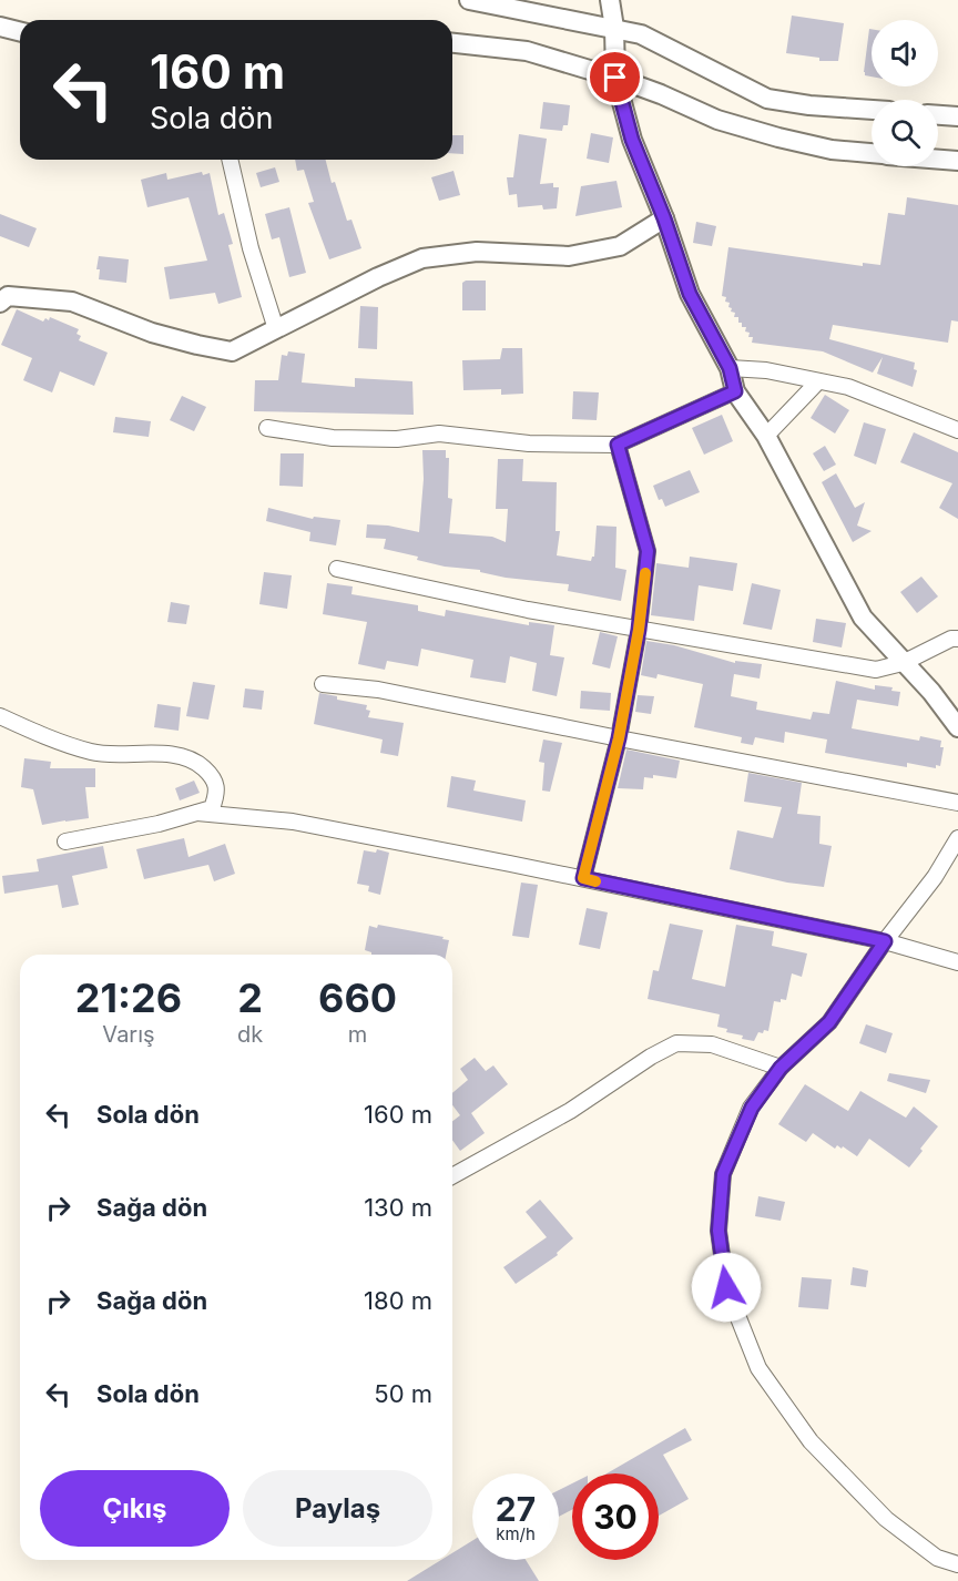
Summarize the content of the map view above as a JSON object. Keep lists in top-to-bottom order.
{
  "page": {
    "turn": ["160 m", "Sola dön"],
    "eta": [
      "21:26",
      "Varış",
      "2",
      "dk",
      "660",
      "m"
    ],
    "list": [
      {
        "name": "Sola dön",
        "value": "160 m"
      },
      {
        "name": "Sağa dön",
        "value": "130 m"
      },
      {
        "name": "Sağa dön",
        "value": "180 m"
      },
      {
        "name": "Sola dön",
        "value": "50 m"
      }
    ],
    "buttons": ["Çıkış", "Paylaş"],
    "speed": "27 km/h",
    "limit": "30"
  }
}
